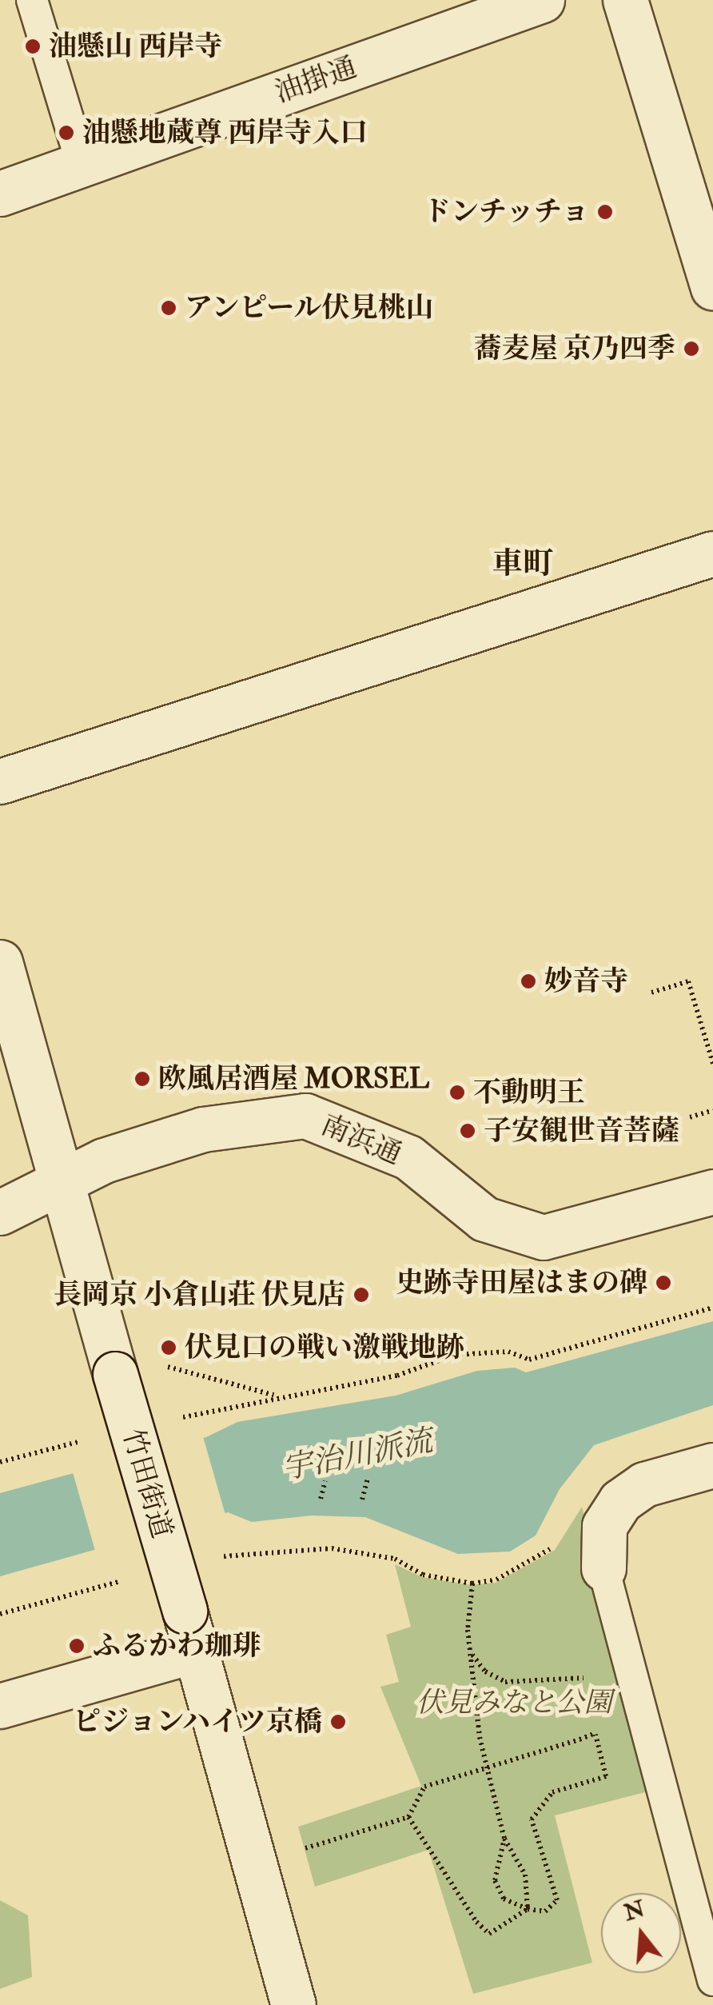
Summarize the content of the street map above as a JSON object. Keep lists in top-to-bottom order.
{
  "streets": {
    "street": ["油掛通", "南浜通", "竹田街道"]
  },
  "crossings": [
    ["南浜通", "竹田街道"]
  ],
  "districts": ["車町"],
  "water": ["宇治川派流"],
  "parks": ["伏見みなと公園"],
  "places": [
    "油懸山 西岸寺",
    "油懸地蔵尊 西岸寺入口",
    "ドンチッチョ",
    "アンピール伏見桃山",
    "蕎麦屋 京乃四季",
    "妙音寺",
    "欧風居酒屋 MORSEL",
    "不動明王",
    "子安観世音菩薩",
    "史跡寺田屋はまの碑",
    "長岡京 小倉山荘 伏見店",
    "伏見口の戦い激戦地跡",
    "ふるかわ珈琲",
    "ピジョンハイツ京橋"
  ],
  "north": "top"
}
